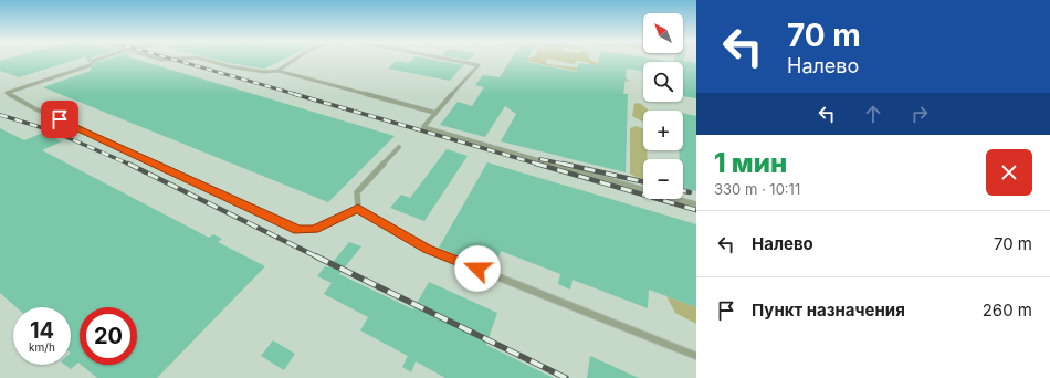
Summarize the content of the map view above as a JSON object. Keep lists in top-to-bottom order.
{
  "north": "top left",
  "page": {
    "turn": ["70 m", "Налево"],
    "map_buttons": ["+", "−"],
    "heading": ["1 мин", "330 m · 10:11"],
    "list": [
      {
        "name": "Налево",
        "value": "70 m"
      },
      {
        "name": "Пункт назначения",
        "value": "260 m"
      }
    ],
    "speed": "14 km/h",
    "limit": "20"
  }
}
